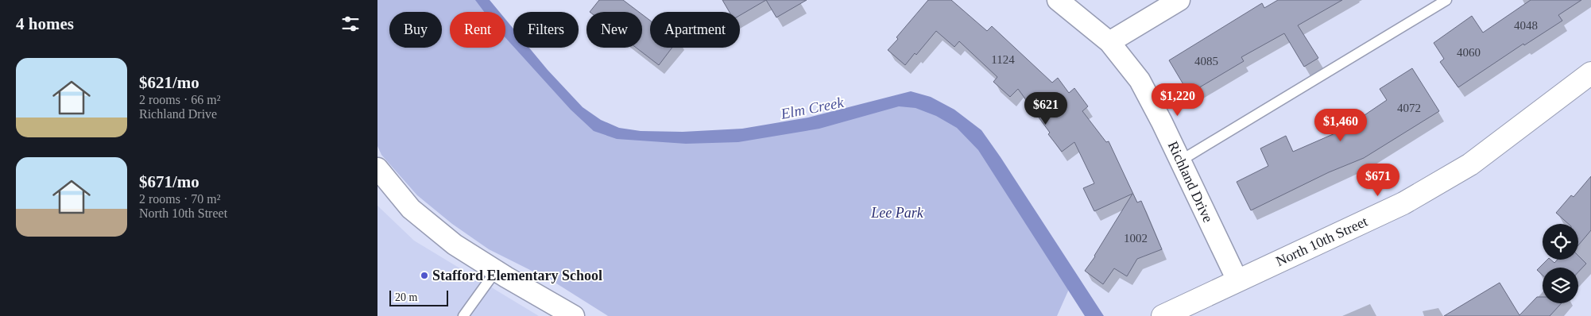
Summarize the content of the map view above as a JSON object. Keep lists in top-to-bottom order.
{
  "streets": {
    "main road": ["North 10th Street"],
    "street": ["Richland Drive"]
  },
  "crossings": [
    ["Richland Drive", "North 10th Street"]
  ],
  "water": ["Elm Creek"],
  "parks": ["Lee Park"],
  "places": ["Stafford Elementary School"],
  "house_numbers": [
    "4048",
    "4060",
    "1124",
    "4085",
    "4072",
    "1002"
  ],
  "scale_bar": "20 m",
  "page": {
    "heading": "4 homes",
    "chip": [
      "Buy",
      "Rent",
      "Filters",
      "New",
      "Apartment"
    ],
    "list": [
      {
        "name": "$621/mo",
        "note": "2 rooms · 66 m² · Richland Drive"
      },
      {
        "name": "$671/mo",
        "note": "2 rooms · 70 m² · North 10th Street"
      }
    ],
    "price": [
      "$1,220",
      "$621",
      "$1,460",
      "$671"
    ],
    "scale": "20 m"
  }
}
